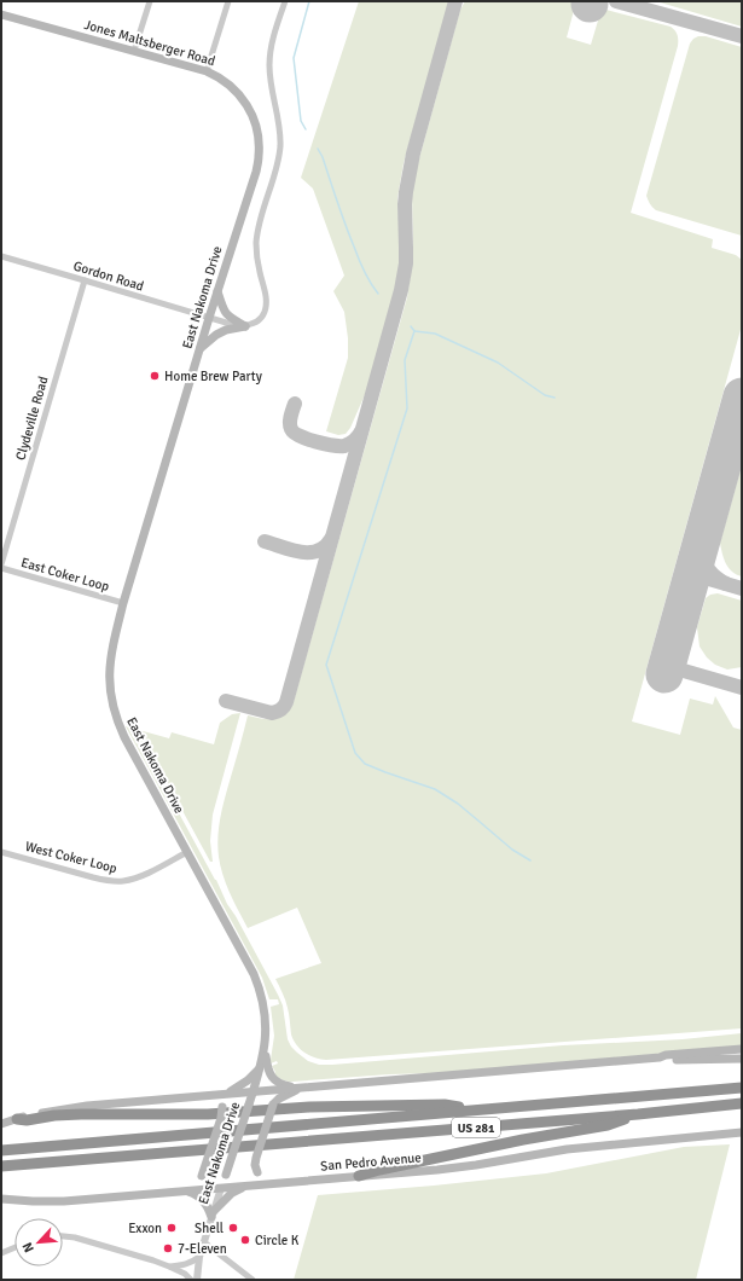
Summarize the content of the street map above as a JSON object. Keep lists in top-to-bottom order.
{
  "streets": {
    "highway": ["US 281"],
    "main road": ["Jones Maltsberger Road", "East Nakoma Drive", "San Pedro Avenue"],
    "street": [
      "Gordon Road",
      "Clydeville Road",
      "East Coker Loop",
      "West Coker Loop"
    ]
  },
  "crossings": [
    ["Jones Maltsberger Road", "East Nakoma Drive"],
    ["Gordon Road", "East Nakoma Drive"],
    ["Gordon Road", "Clydeville Road"],
    ["East Nakoma Drive", "East Coker Loop"],
    ["East Nakoma Drive", "West Coker Loop"],
    ["East Nakoma Drive", "San Pedro Avenue"]
  ],
  "places": [
    "Home Brew Party",
    "Exxon",
    "Shell",
    "Circle K",
    "7-Eleven"
  ],
  "north": "bottom left"
}
